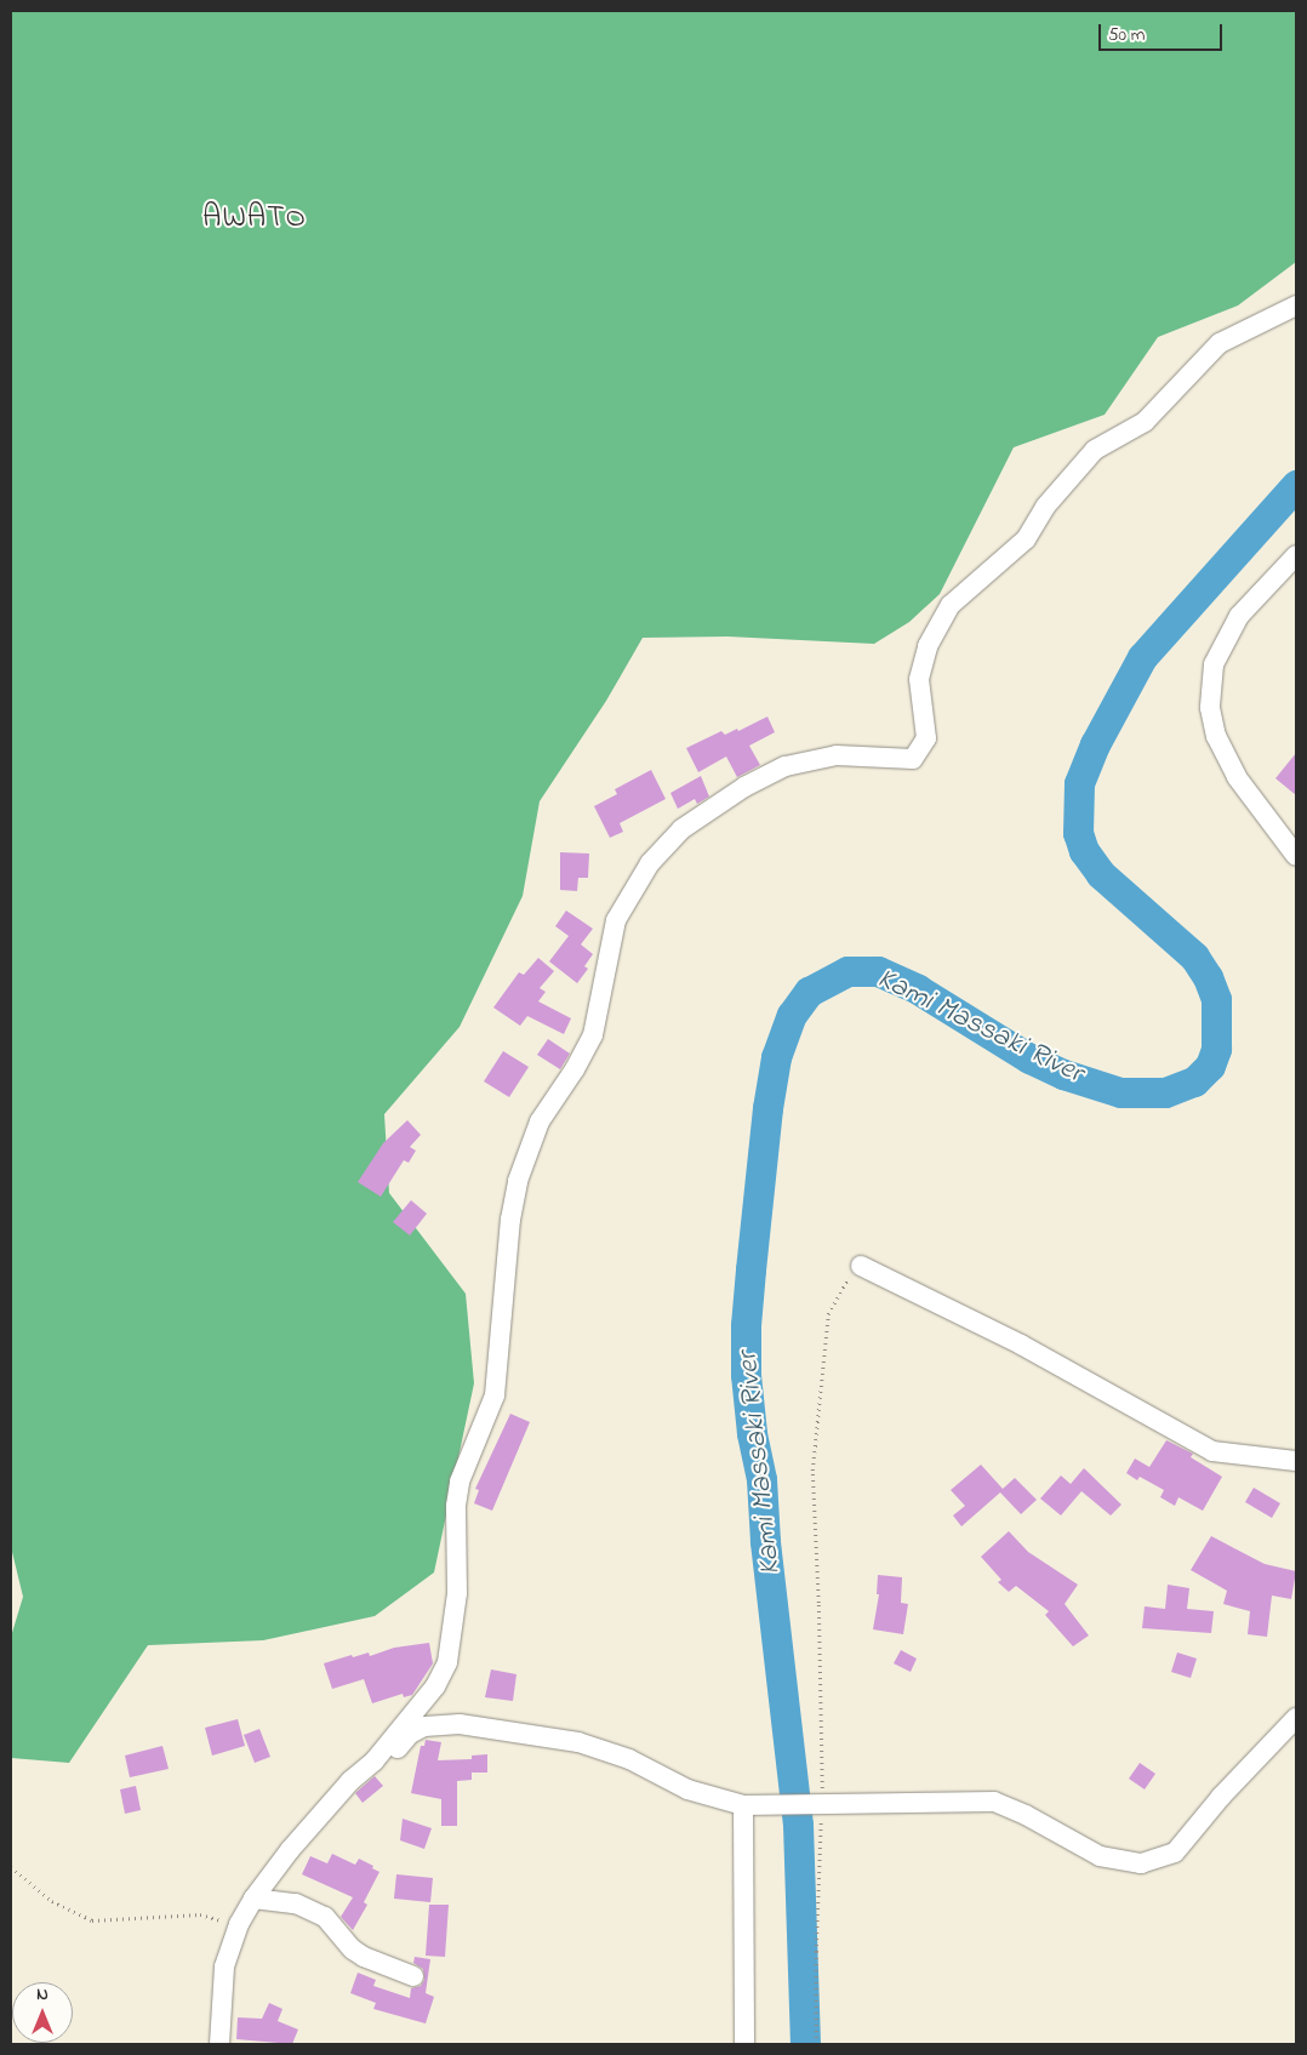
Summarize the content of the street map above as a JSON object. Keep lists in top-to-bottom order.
{
  "districts": ["AWATO"],
  "water": ["Kami Massaki River"],
  "scale_bar": "50 m",
  "north": "top"
}
